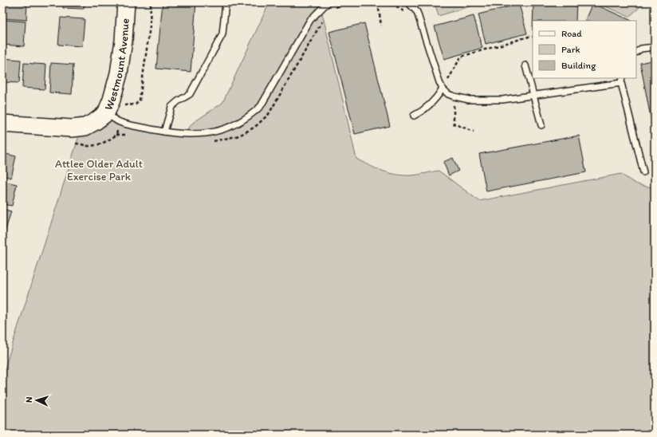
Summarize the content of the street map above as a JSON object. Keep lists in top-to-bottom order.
{
  "streets": {
    "street": ["Westmount Avenue"]
  },
  "parks": ["Attlee Older Adult Exercise Park"],
  "legend": ["Road", "Park", "Building"],
  "north": "left"
}
